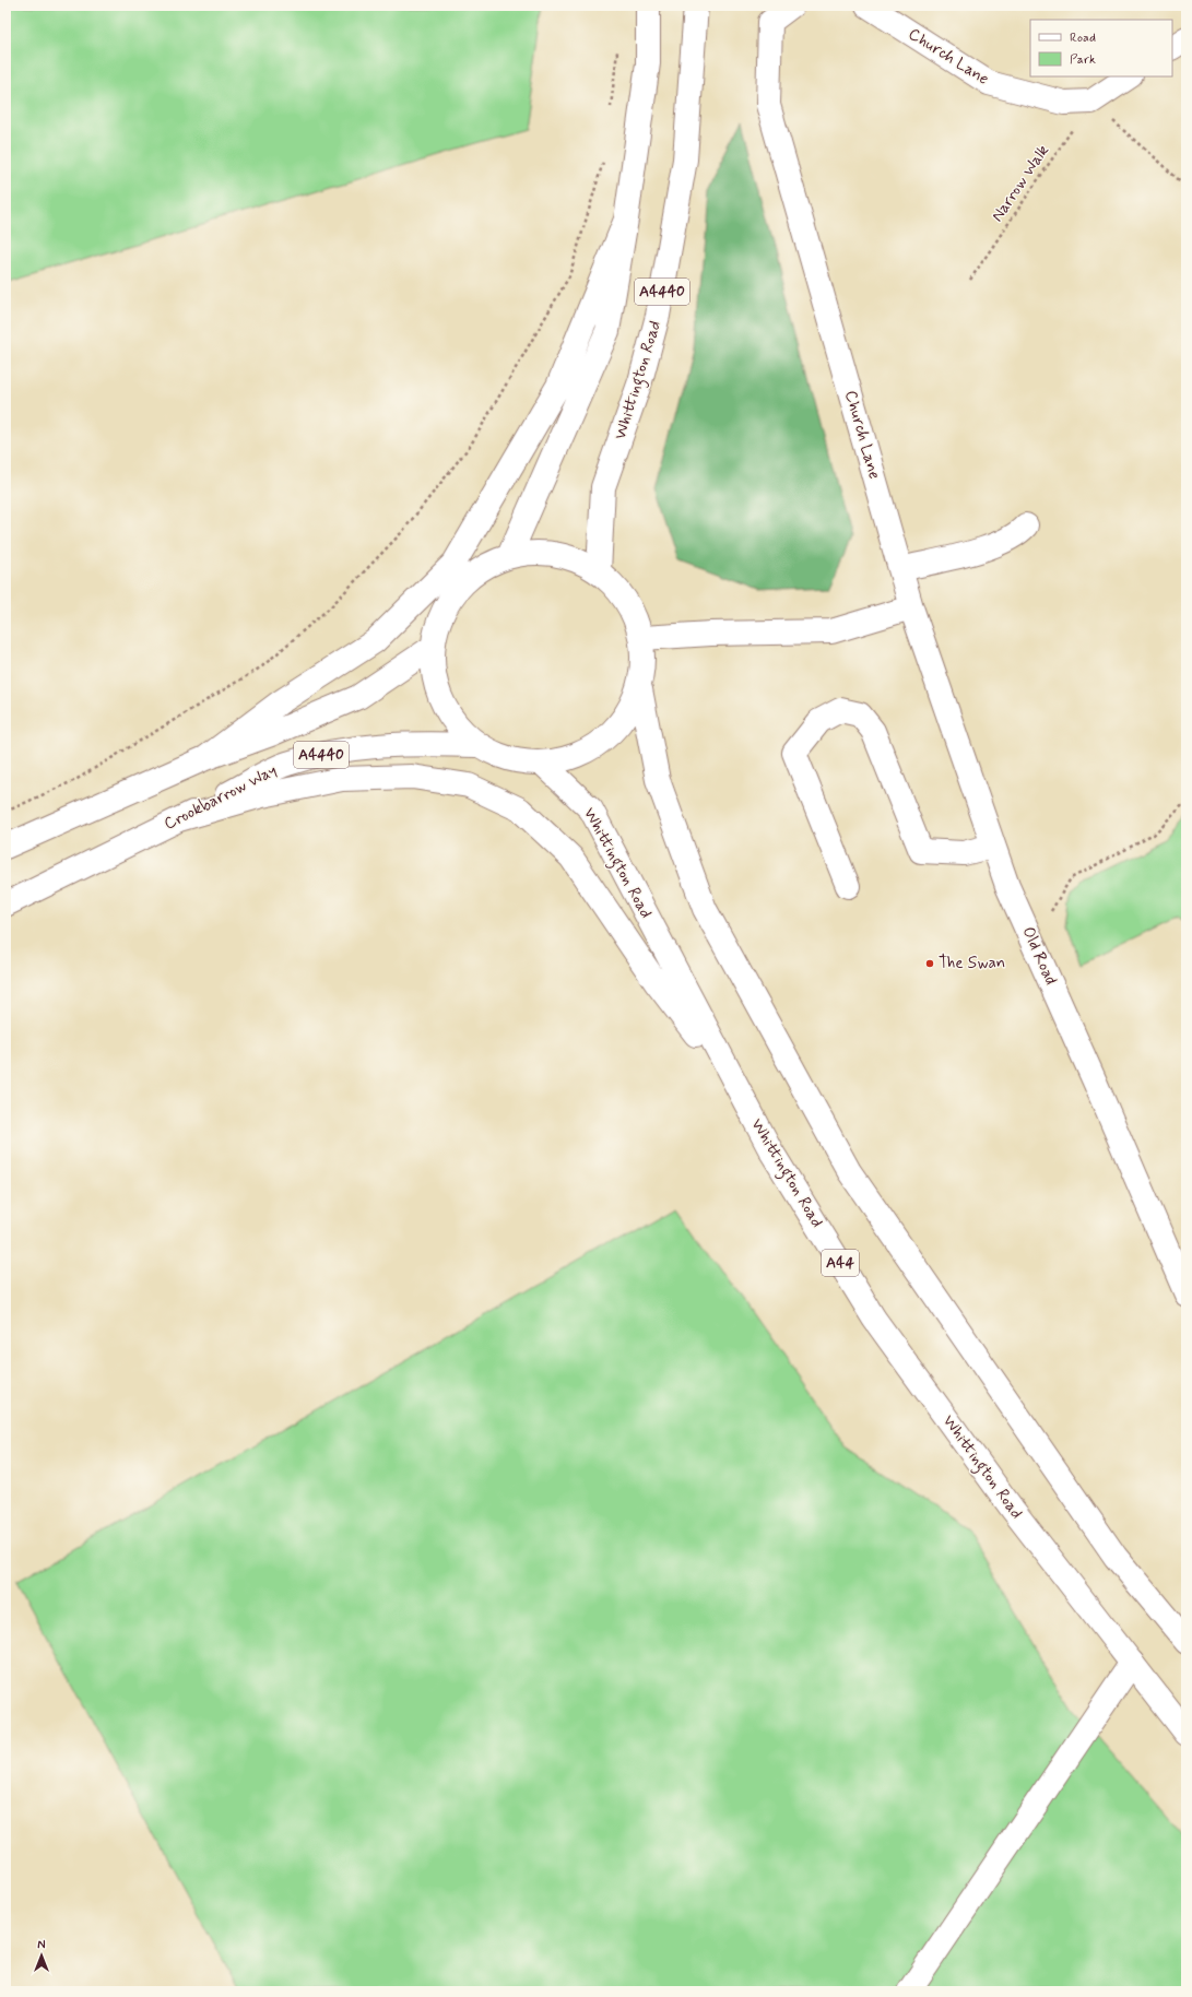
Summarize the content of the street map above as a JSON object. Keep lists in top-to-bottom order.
{
  "streets": {
    "main road": [
      "Church Lane",
      "A4440",
      "Whittington Road",
      "Crookbarrow Way",
      "Old Road",
      "A44"
    ],
    "path": ["Narrow Walk"]
  },
  "crossings": [
    ["Church Lane", "Narrow Walk"],
    ["Church Lane", "Old Road"]
  ],
  "places": ["The Swan"],
  "legend": ["Road", "Park"],
  "north": "top"
}
